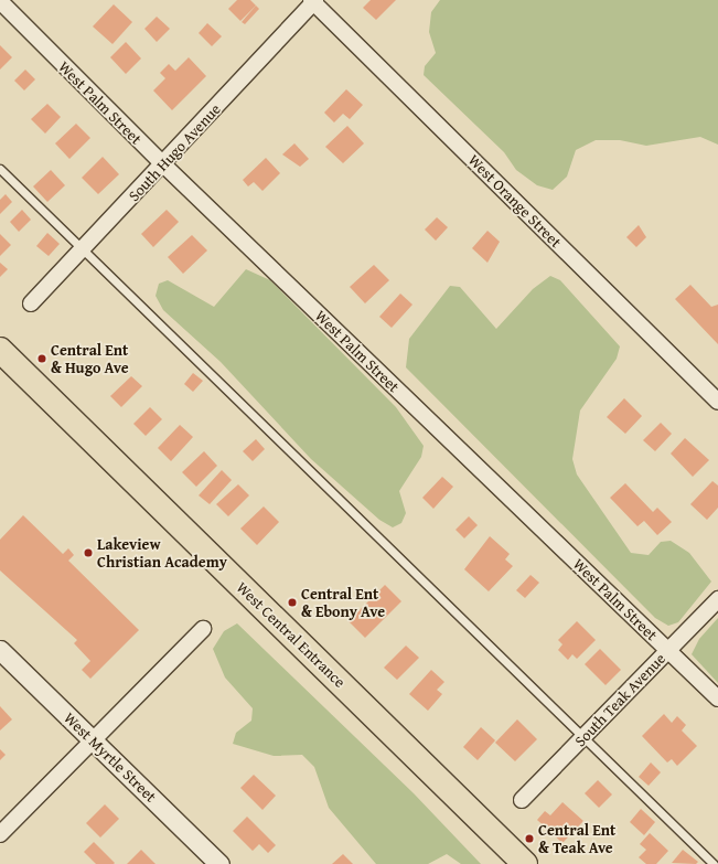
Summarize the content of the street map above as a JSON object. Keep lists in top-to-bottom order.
{
  "streets": {
    "highway": ["West Central Entrance"],
    "street": [
      "West Palm Street",
      "South Hugo Avenue",
      "West Orange Street",
      "South Teak Avenue",
      "West Myrtle Street"
    ]
  },
  "crossings": [
    ["West Palm Street", "South Hugo Avenue"],
    ["West Palm Street", "South Teak Avenue"],
    ["South Hugo Avenue", "West Orange Street"]
  ],
  "places": [
    "Central Ent & Hugo Ave",
    "Lakeview Christian Academy",
    "Central Ent & Ebony Ave",
    "Central Ent & Teak Ave"
  ]
}
